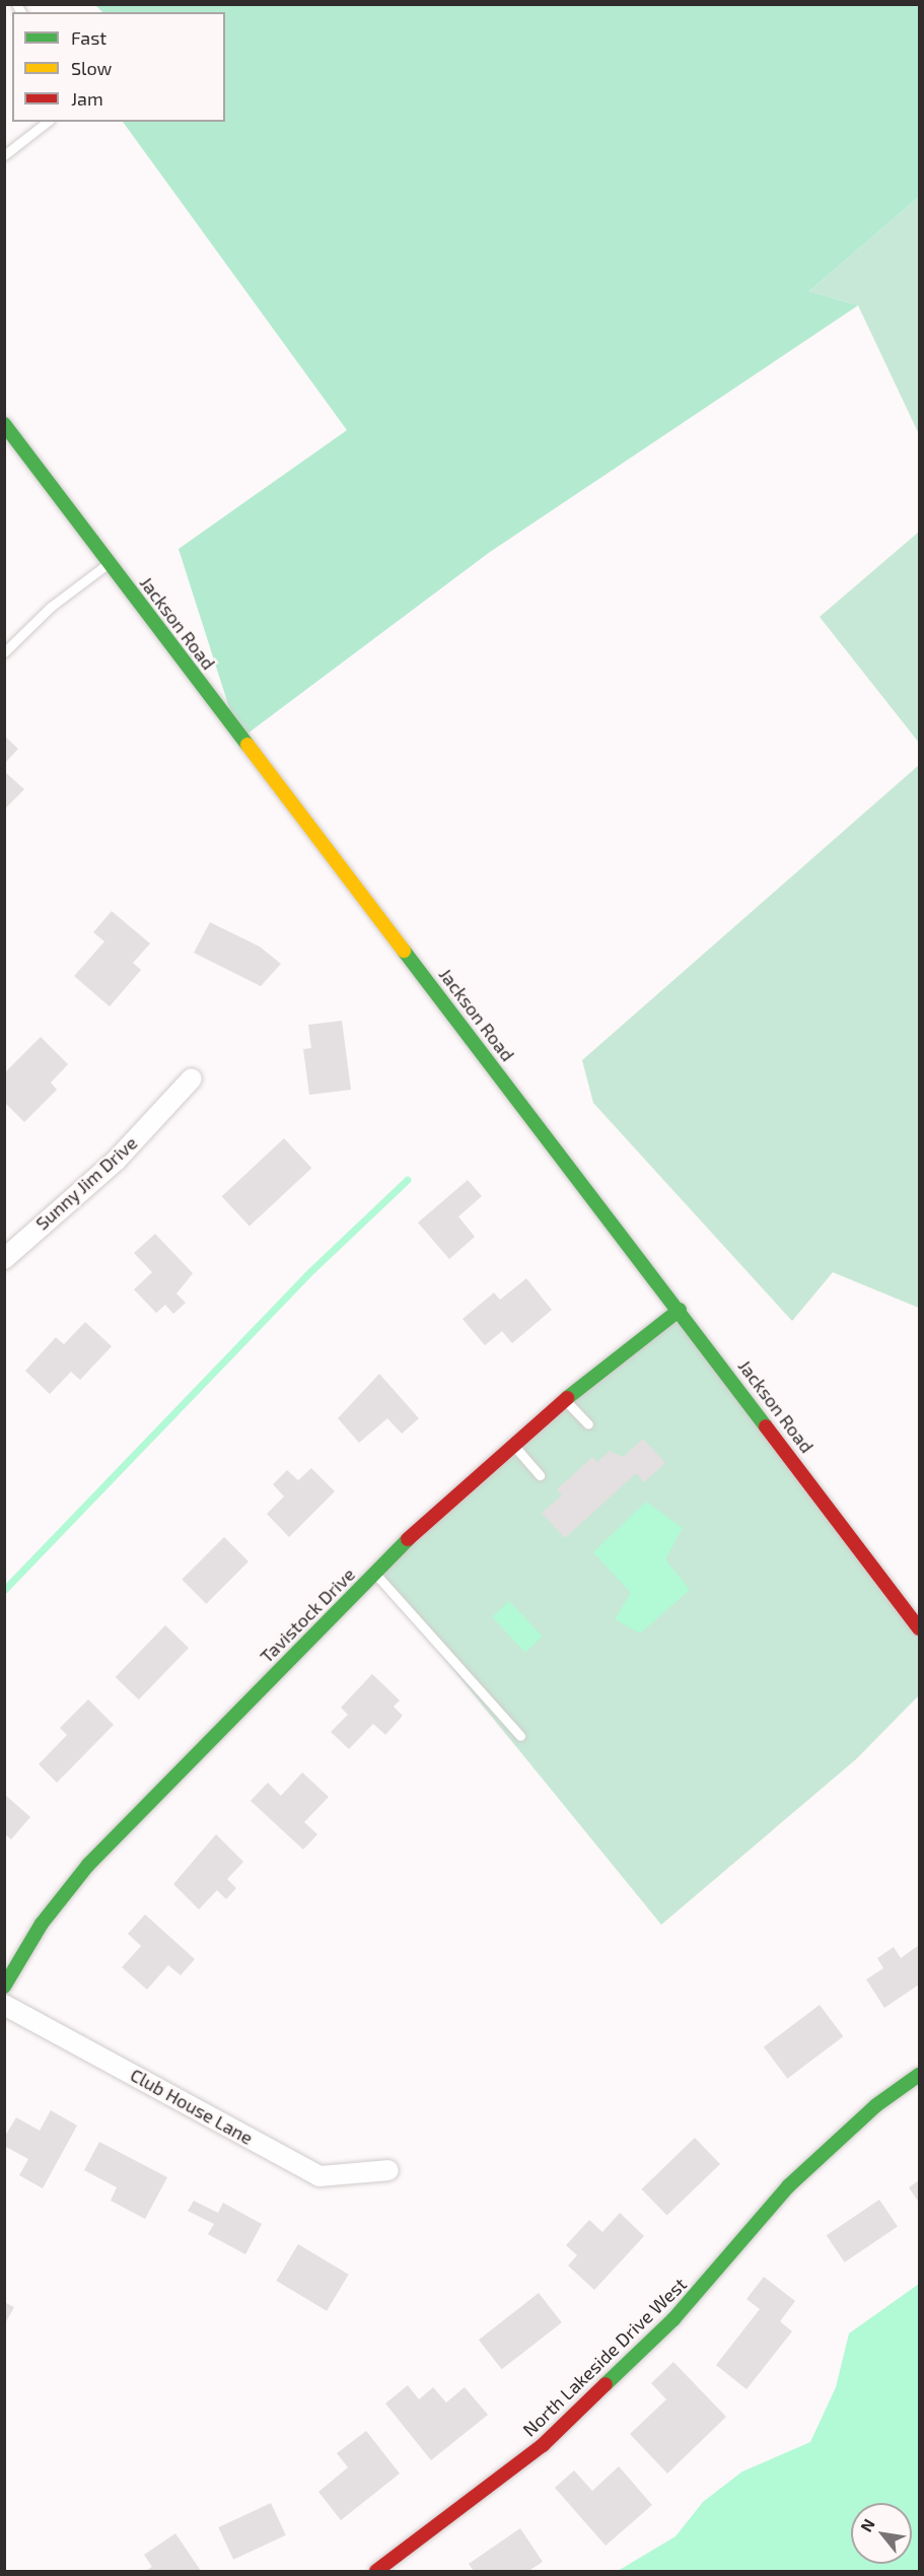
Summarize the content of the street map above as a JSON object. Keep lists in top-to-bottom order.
{
  "streets": {
    "street": [
      "Jackson Road",
      "Sunny Jim Drive",
      "Tavistock Drive",
      "Club House Lane",
      "North Lakeside Drive West"
    ]
  },
  "crossings": [
    ["Jackson Road", "Tavistock Drive"]
  ],
  "legend": ["Fast", "Slow", "Jam"],
  "north": "top left"
}
